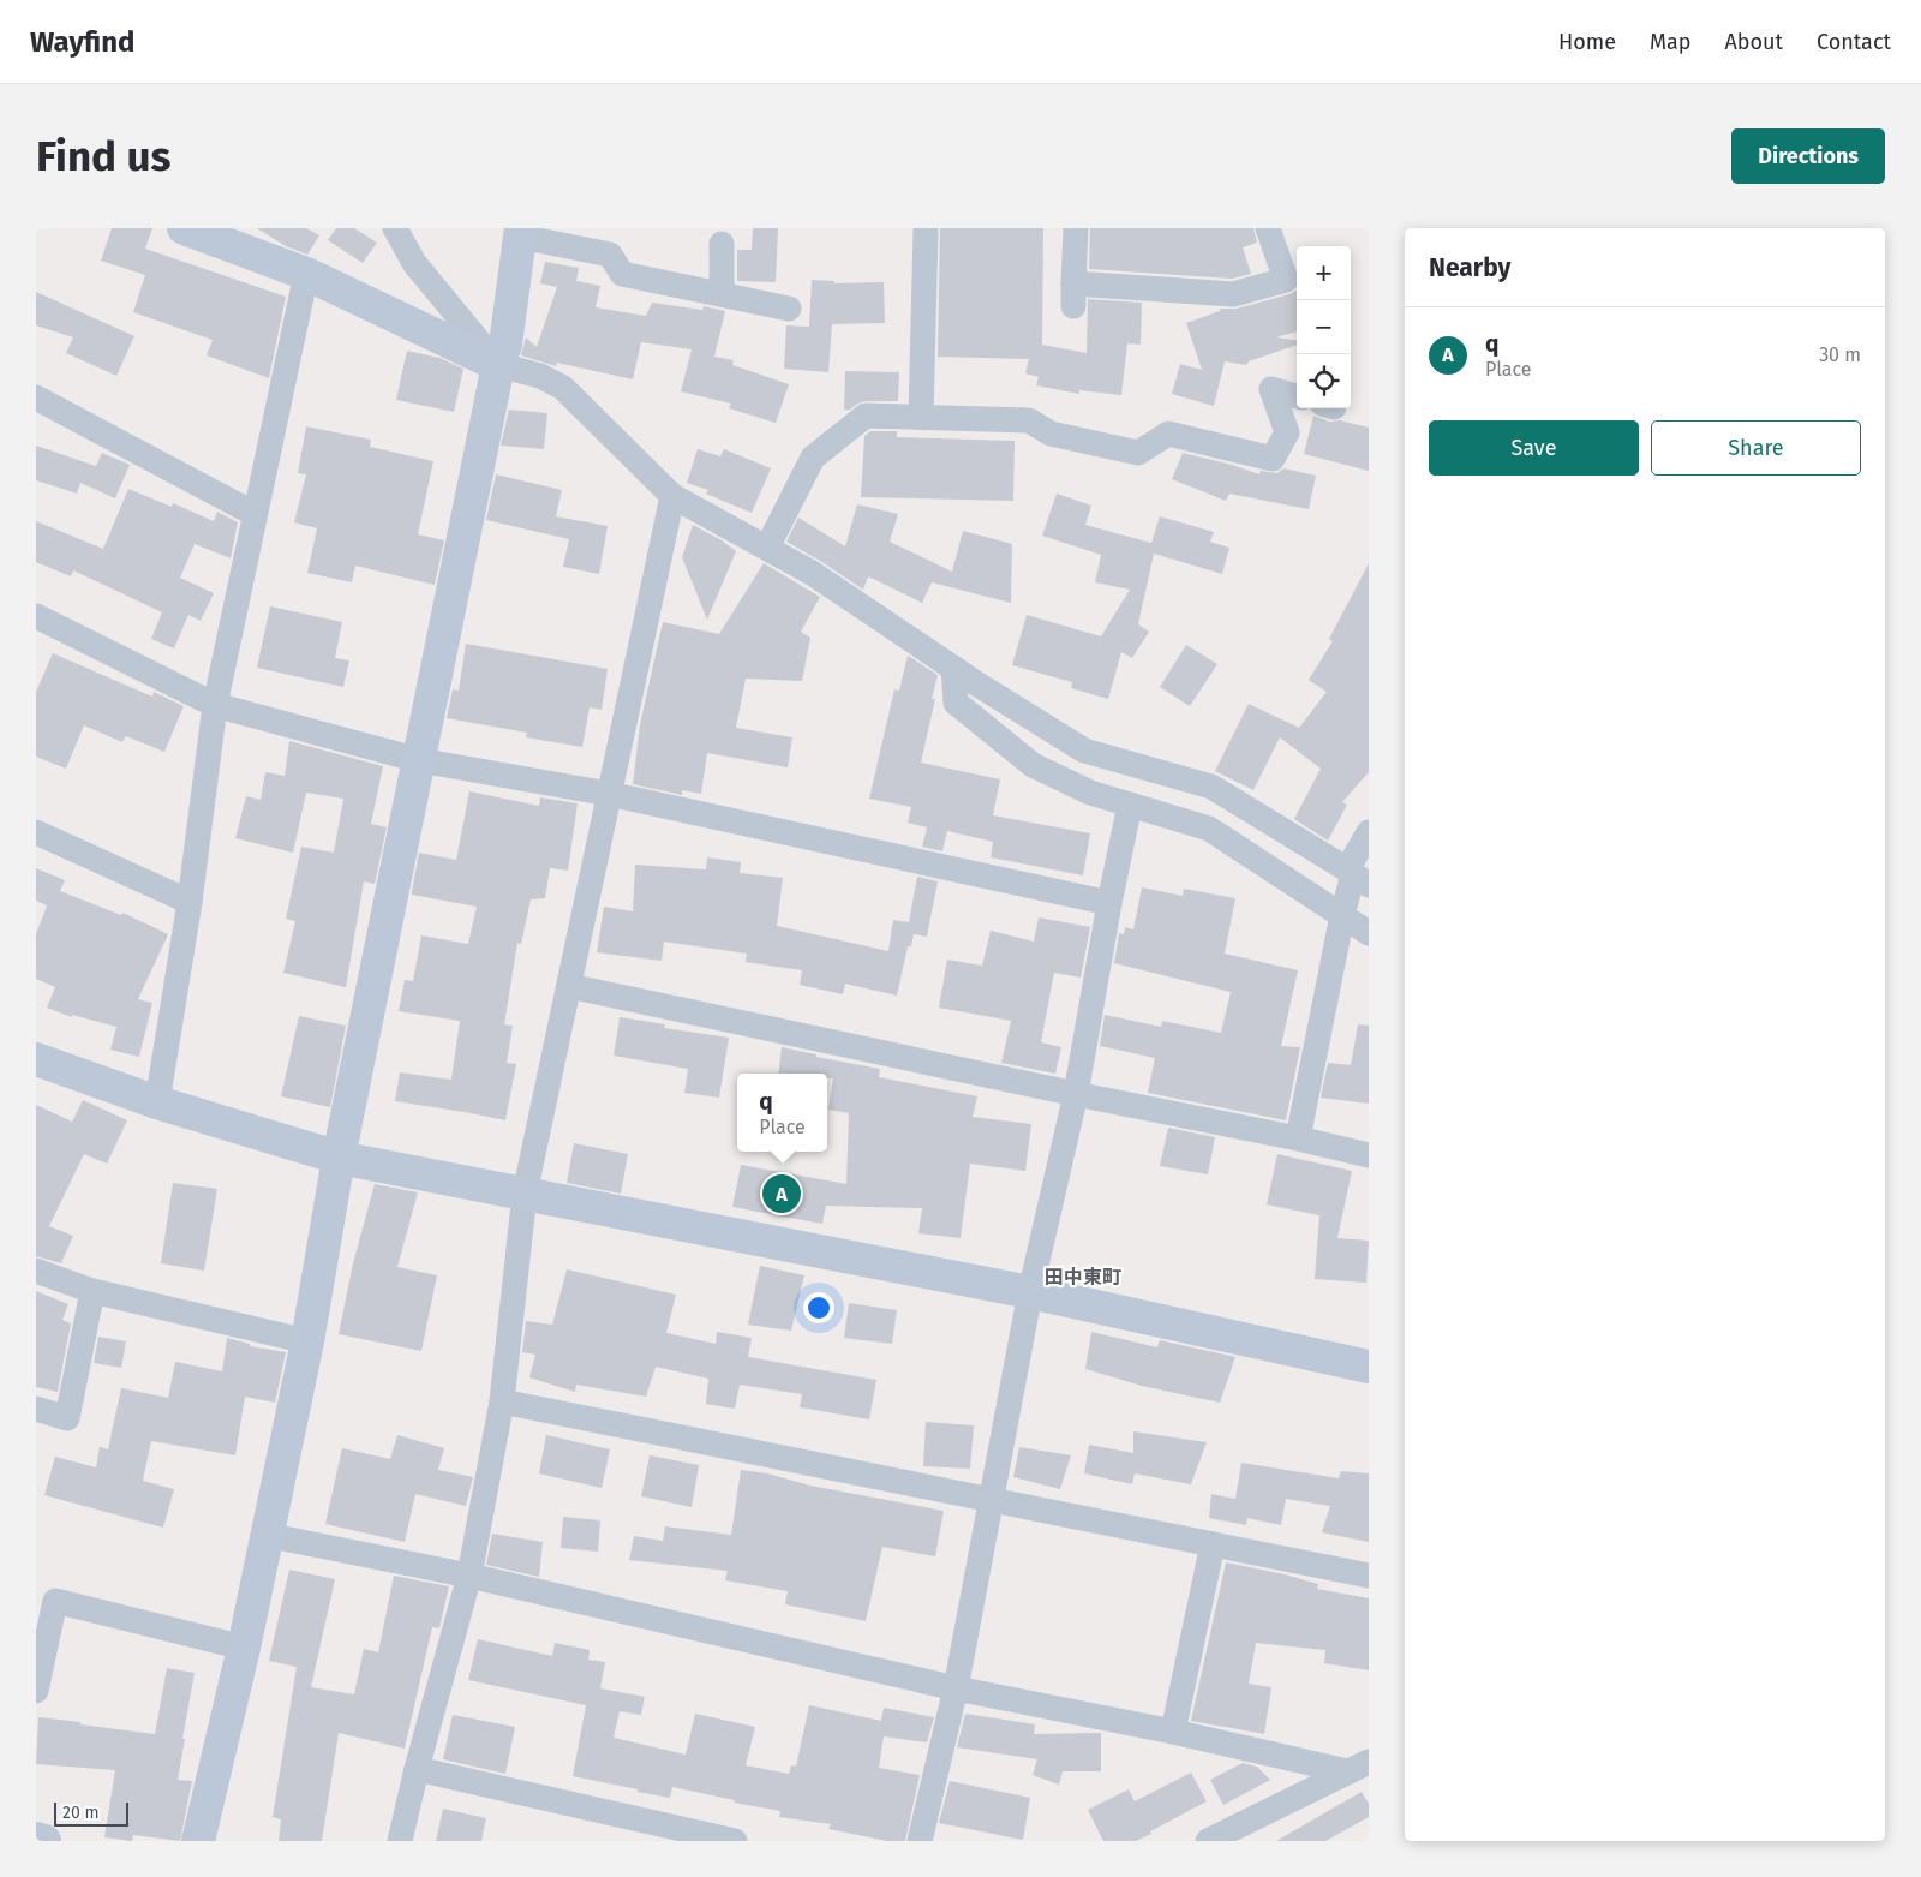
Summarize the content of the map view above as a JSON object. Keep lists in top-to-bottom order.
{
  "districts": ["田中東町"],
  "scale_bar": "20 m",
  "page": {
    "header": "Wayfind",
    "nav": [
      "Home",
      "Map",
      "About",
      "Contact"
    ],
    "buttons": [
      "Directions",
      ["Save", "Share"]
    ],
    "title": "Find us",
    "heading": "Nearby",
    "map_buttons": ["+", "−"],
    "list": [
      {
        "mark": "A",
        "name": "q",
        "note": "Place",
        "value": "30 m"
      }
    ],
    "popup": ["q", "Place"],
    "pins": "A",
    "scale": "20 m"
  }
}
